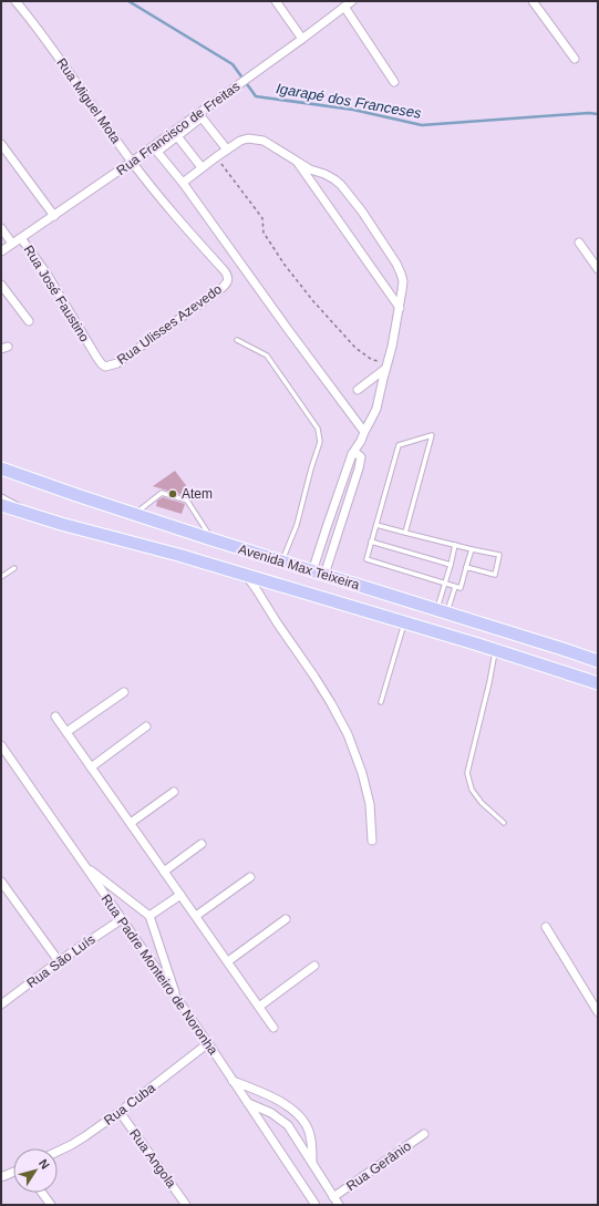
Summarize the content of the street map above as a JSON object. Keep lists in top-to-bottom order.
{
  "streets": {
    "main road": ["Avenida Max Teixeira"],
    "street": [
      "Rua Miguel Mota",
      "Rua Francisco de Freitas",
      "Rua José Faustino",
      "Rua Ulisses Azevedo",
      "Rua São Luís",
      "Rua Padre Monteiro de Noronha",
      "Rua Cuba",
      "Rua Angola",
      "Rua Gerânio"
    ]
  },
  "crossings": [
    ["Rua Miguel Mota", "Rua Francisco de Freitas"],
    ["Rua Miguel Mota", "Rua Ulisses Azevedo"],
    ["Rua Francisco de Freitas", "Rua José Faustino"],
    ["Rua José Faustino", "Rua Ulisses Azevedo"],
    ["Rua São Luís", "Rua Padre Monteiro de Noronha"],
    ["Rua Padre Monteiro de Noronha", "Rua Cuba"],
    ["Rua Cuba", "Rua Angola"]
  ],
  "water": ["Igarapé dos Franceses"],
  "places": ["Atem"],
  "north": "top right"
}
